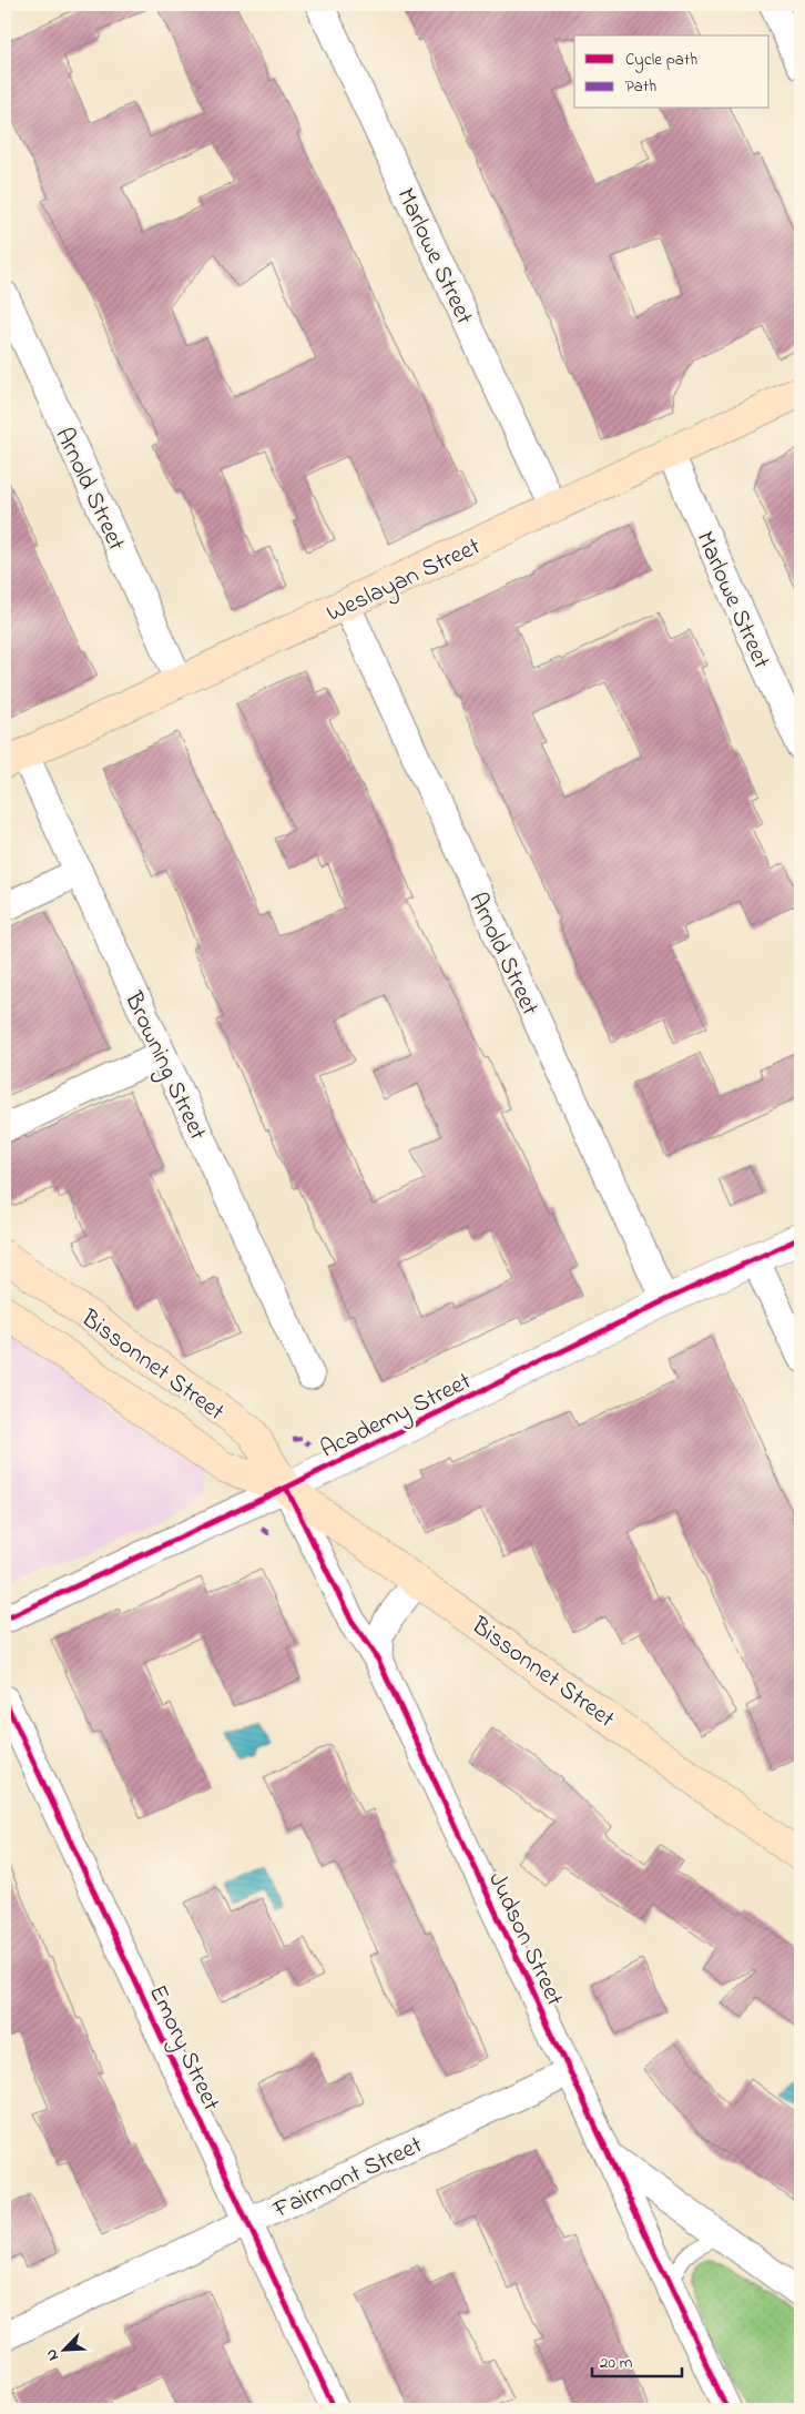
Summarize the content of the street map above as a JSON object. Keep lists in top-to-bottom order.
{
  "streets": {
    "main road": ["Weslayan Street", "Bissonnet Street"],
    "street": [
      "Marlowe Street",
      "Arnold Street",
      "Browning Street",
      "Academy Street",
      "Judson Street",
      "Emory Street",
      "Fairmont Street"
    ]
  },
  "crossings": [
    ["Marlowe Street", "Weslayan Street"],
    ["Arnold Street", "Weslayan Street"],
    ["Arnold Street", "Academy Street"],
    ["Weslayan Street", "Browning Street"],
    ["Bissonnet Street", "Academy Street"],
    ["Bissonnet Street", "Judson Street"],
    ["Academy Street", "Judson Street"],
    ["Judson Street", "Fairmont Street"],
    ["Emory Street", "Fairmont Street"]
  ],
  "legend": ["Cycle path", "Path"],
  "scale_bar": "20 m",
  "north": "bottom left"
}
